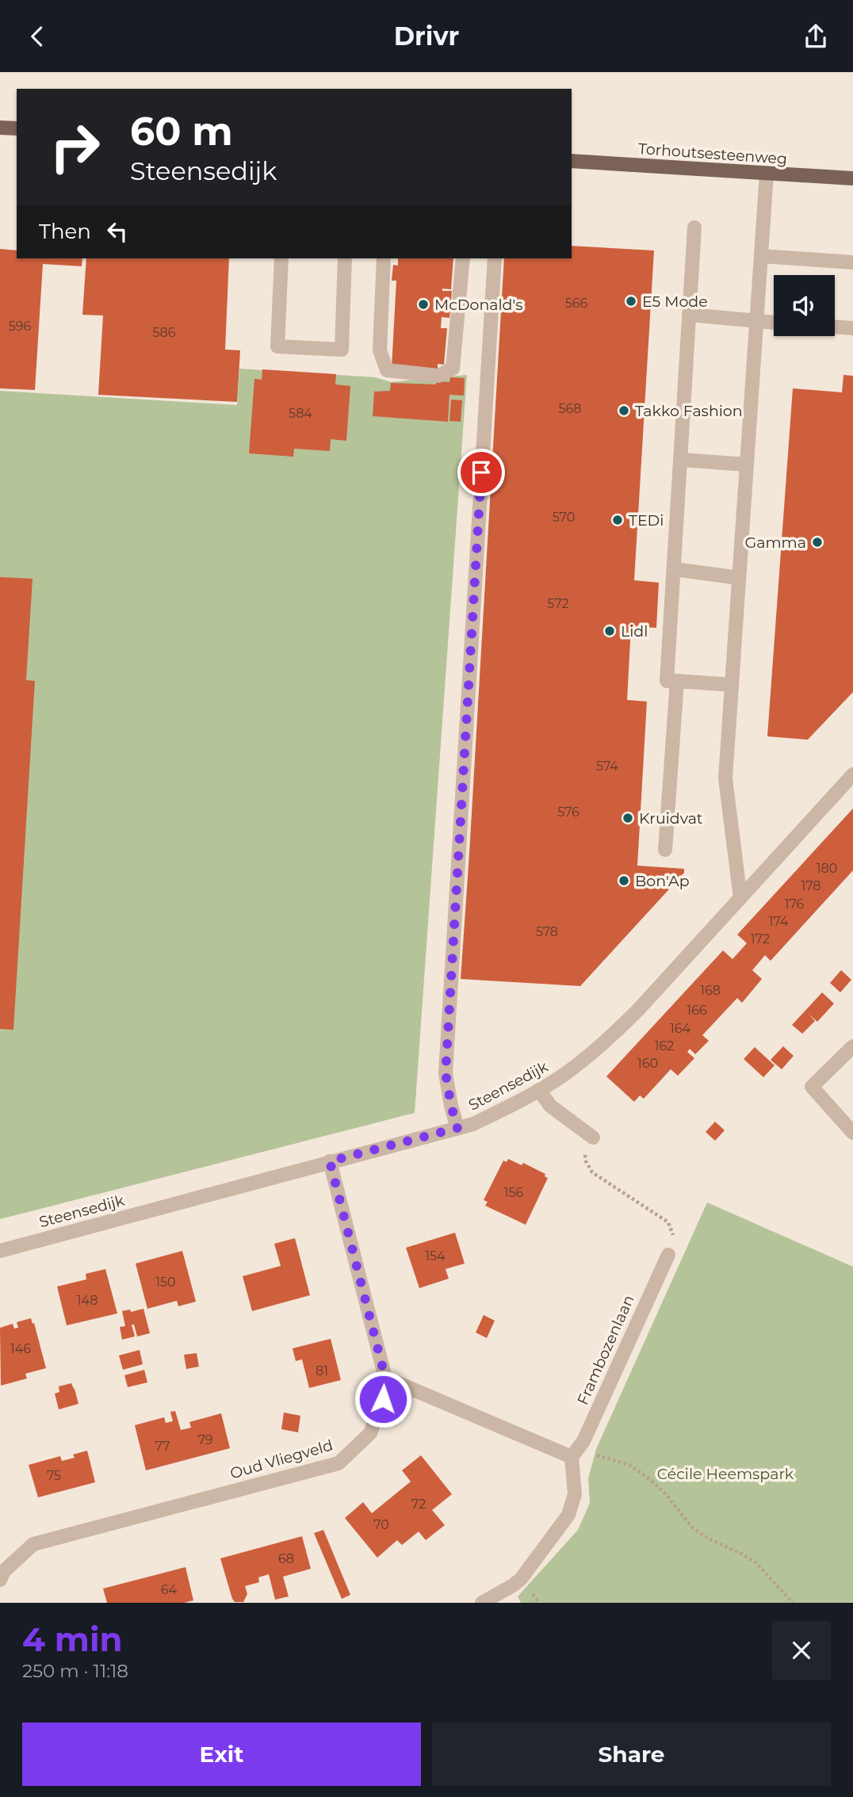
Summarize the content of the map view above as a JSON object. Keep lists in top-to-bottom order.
{
  "streets": {
    "main road": ["Torhoutsesteenweg"],
    "street": ["Steensedijk", "Frambozenlaan", "Oud Vliegveld"]
  },
  "crossings": [
    ["Steensedijk", "Oud Vliegveld"]
  ],
  "parks": ["Cécile Heemspark"],
  "places": [
    "E5 Mode",
    "McDonald's",
    "Takko Fashion",
    "TEDi",
    "Gamma",
    "Lidl",
    "Kruidvat",
    "Bon'Ap"
  ],
  "house_numbers": [
    "566",
    "596",
    "586",
    "568",
    "584",
    "570",
    "572",
    "574",
    "576",
    "180",
    "178",
    "176",
    "174",
    "578",
    "172",
    "168",
    "166",
    "164",
    "162",
    "160",
    "156",
    "154",
    "150",
    "148",
    "146",
    "81",
    "79",
    "77",
    "75",
    "72",
    "70",
    "68",
    "64"
  ],
  "page": {
    "header": "Drivr",
    "turn": ["60 m", "Steensedijk"],
    "then": "Then",
    "heading": ["4 min", "250 m · 11:18"],
    "buttons": ["Exit", "Share"]
  }
}
